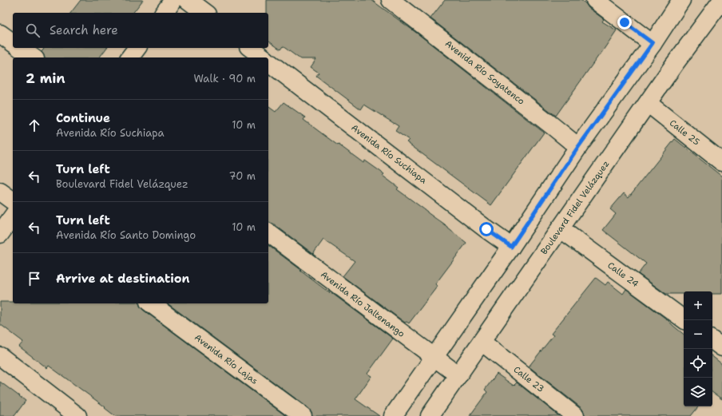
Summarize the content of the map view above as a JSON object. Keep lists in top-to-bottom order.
{
  "streets": {
    "street": [
      "Avenida Río Soyatenco",
      "Calle 25",
      "Avenida Río Suchiapa",
      "Boulevard Fidel Velázquez",
      "Calle 24",
      "Avenida Río Jaltenango",
      "Avenida Río Lajas",
      "Calle 23"
    ]
  },
  "crossings": [
    ["Calle 25", "Boulevard Fidel Velázquez"],
    ["Boulevard Fidel Velázquez", "Calle 24"],
    ["Boulevard Fidel Velázquez", "Avenida Río Jaltenango"],
    ["Boulevard Fidel Velázquez", "Calle 23"]
  ],
  "page": {
    "search": "Search here",
    "heading": ["2 min", "Walk · 90 m"],
    "list": [
      ["Continue", "Avenida Río Suchiapa", "10 m"],
      ["Turn left", "Boulevard Fidel Velázquez", "70 m"],
      ["Turn left", "Avenida Río Santo Domingo", "10 m"],
      "Arrive at destination"
    ],
    "map_buttons": ["+", "−"]
  }
}
